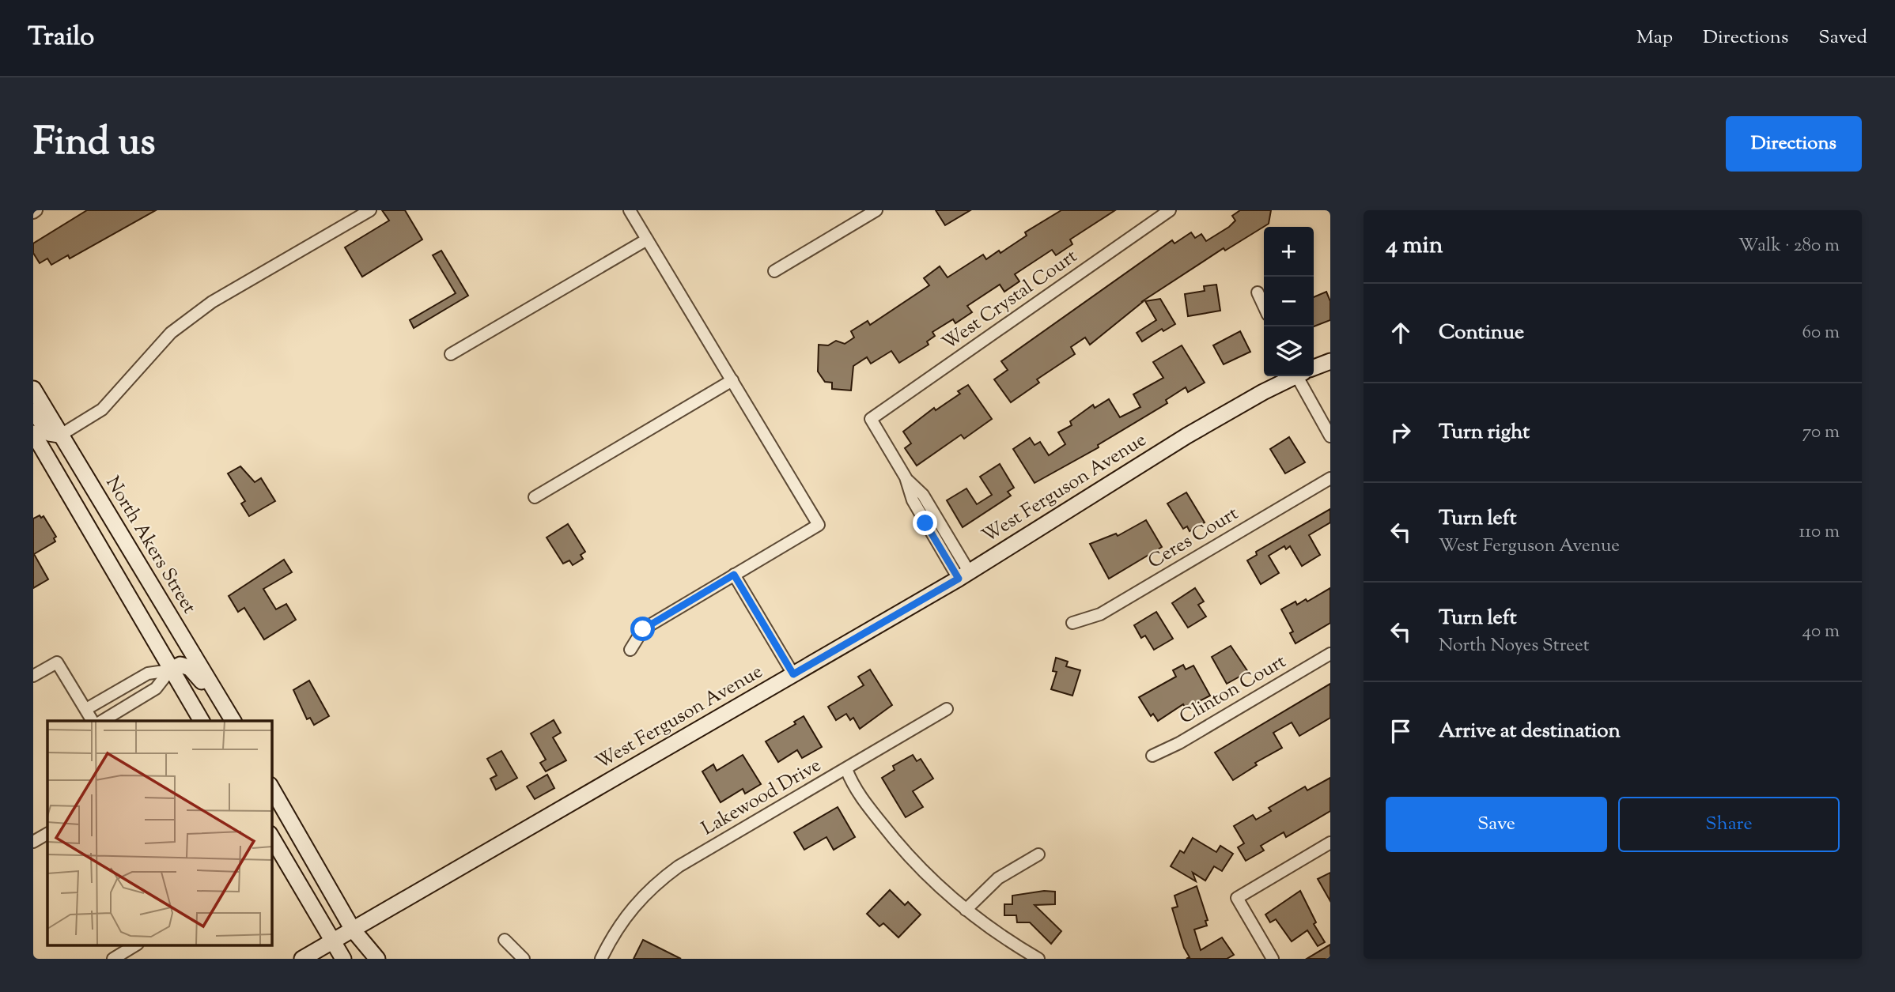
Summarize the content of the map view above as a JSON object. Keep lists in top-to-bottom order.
{
  "streets": {
    "main road": ["West Ferguson Avenue", "North Akers Street"],
    "street": [
      "West Crystal Court",
      "Ceres Court",
      "Clinton Court",
      "Lakewood Drive"
    ]
  },
  "crossings": [
    ["West Crystal Court", "West Ferguson Avenue"]
  ],
  "page": {
    "header": "Trailo",
    "nav": ["Map", "Directions", "Saved"],
    "title": "Find us",
    "buttons": [
      "Directions",
      ["Save", "Share"]
    ],
    "heading": ["4 min", "Walk · 280 m"],
    "map_buttons": ["+", "−"],
    "list": [
      ["Continue", "60 m"],
      ["Turn right", "70 m"],
      ["Turn left", "West Ferguson Avenue", "110 m"],
      ["Turn left", "North Noyes Street", "40 m"],
      "Arrive at destination"
    ]
  }
}
